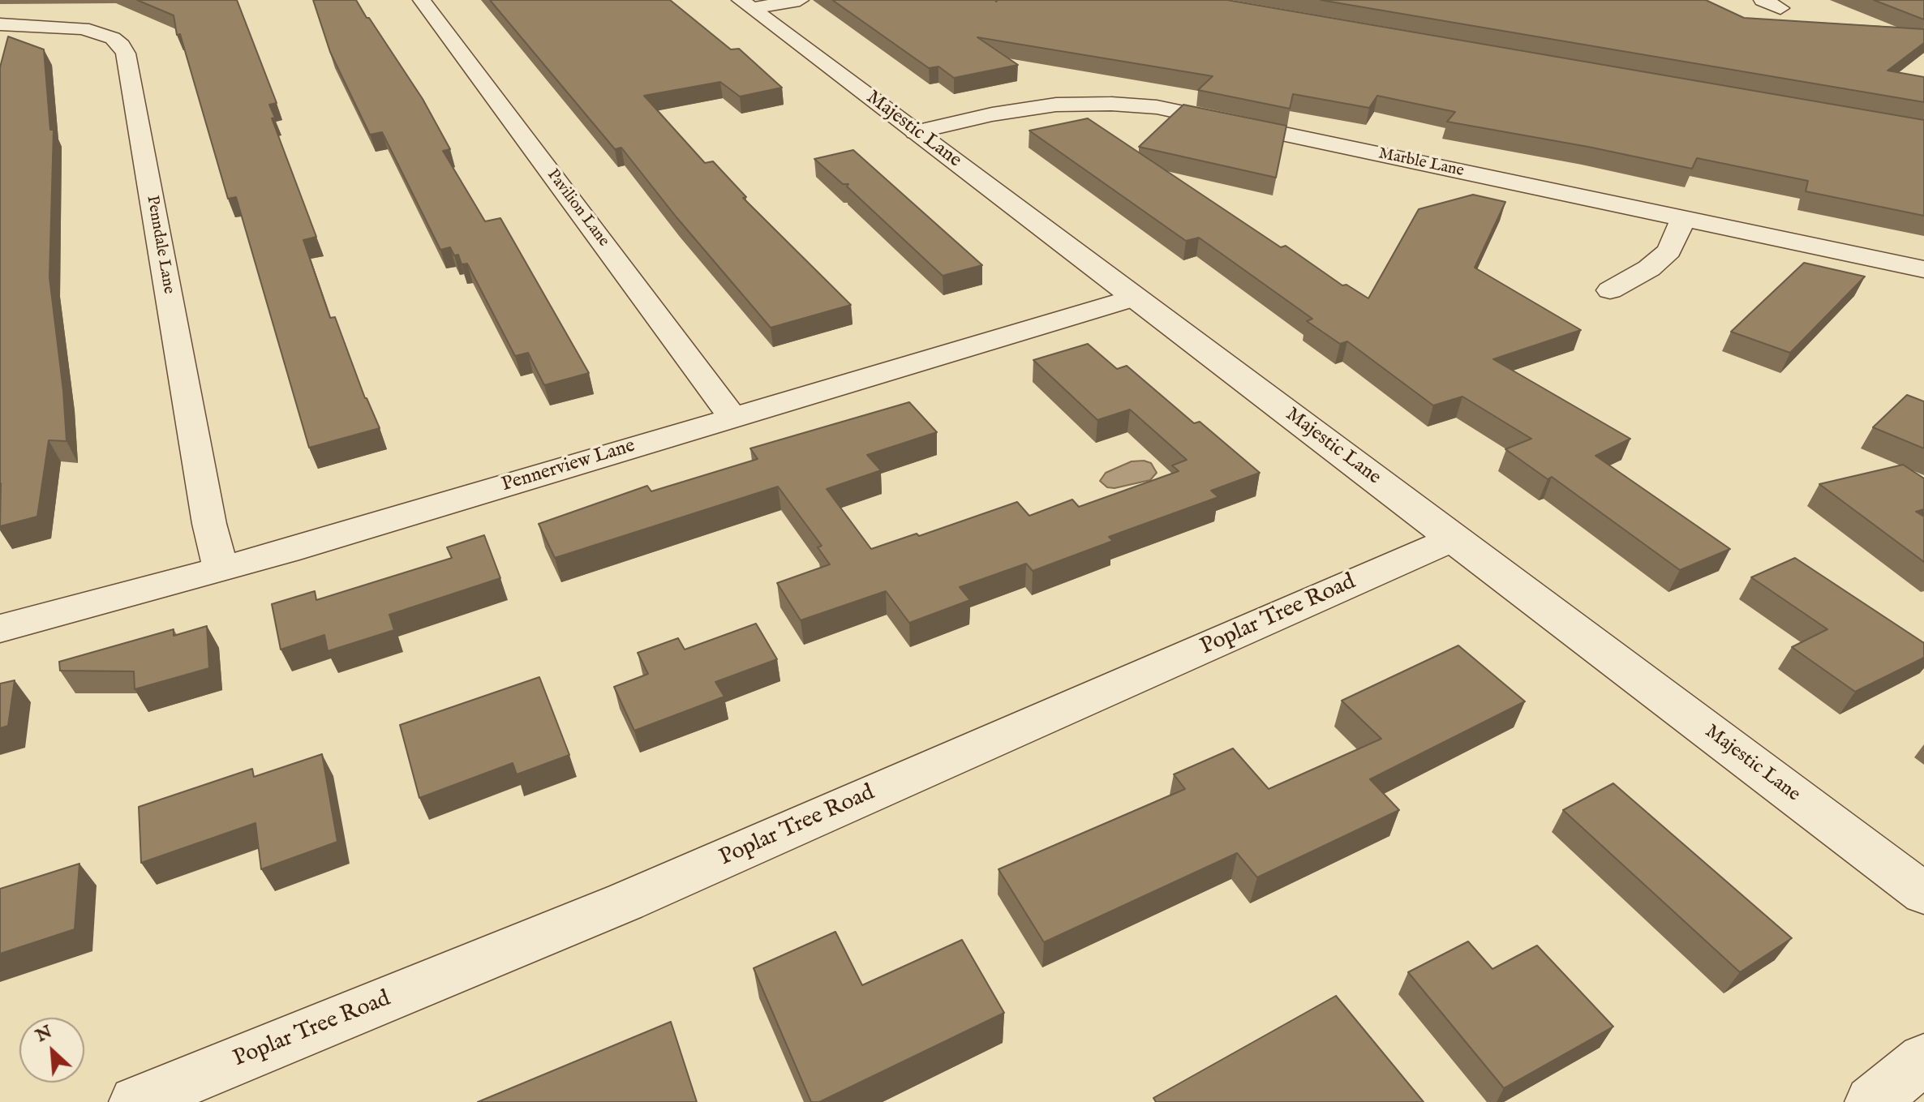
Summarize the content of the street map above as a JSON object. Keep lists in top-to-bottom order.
{
  "streets": {
    "street": [
      "Majestic Lane",
      "Marble Lane",
      "Pavilion Lane",
      "Penndale Lane",
      "Pennerview Lane",
      "Poplar Tree Road"
    ]
  },
  "crossings": [
    ["Majestic Lane", "Marble Lane"],
    ["Majestic Lane", "Pennerview Lane"],
    ["Majestic Lane", "Poplar Tree Road"],
    ["Pavilion Lane", "Pennerview Lane"],
    ["Penndale Lane", "Pennerview Lane"]
  ],
  "north": "top left"
}
